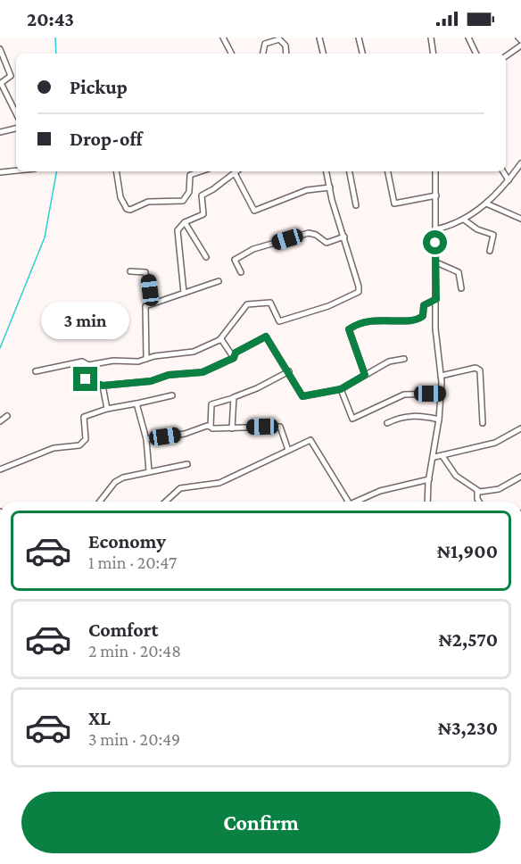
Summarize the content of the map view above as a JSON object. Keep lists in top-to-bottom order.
{
  "page": {
    "status": "20:43",
    "banner": ["Pickup", "Drop-off"],
    "bubble": "3 min",
    "list": [
      {
        "name": "Economy",
        "note": "1 min · 20:47",
        "value": "₦1,900"
      },
      {
        "name": "Comfort",
        "note": "2 min · 20:48",
        "value": "₦2,570"
      },
      {
        "name": "XL",
        "note": "3 min · 20:49",
        "value": "₦3,230"
      }
    ],
    "buttons": "Confirm"
  }
}
